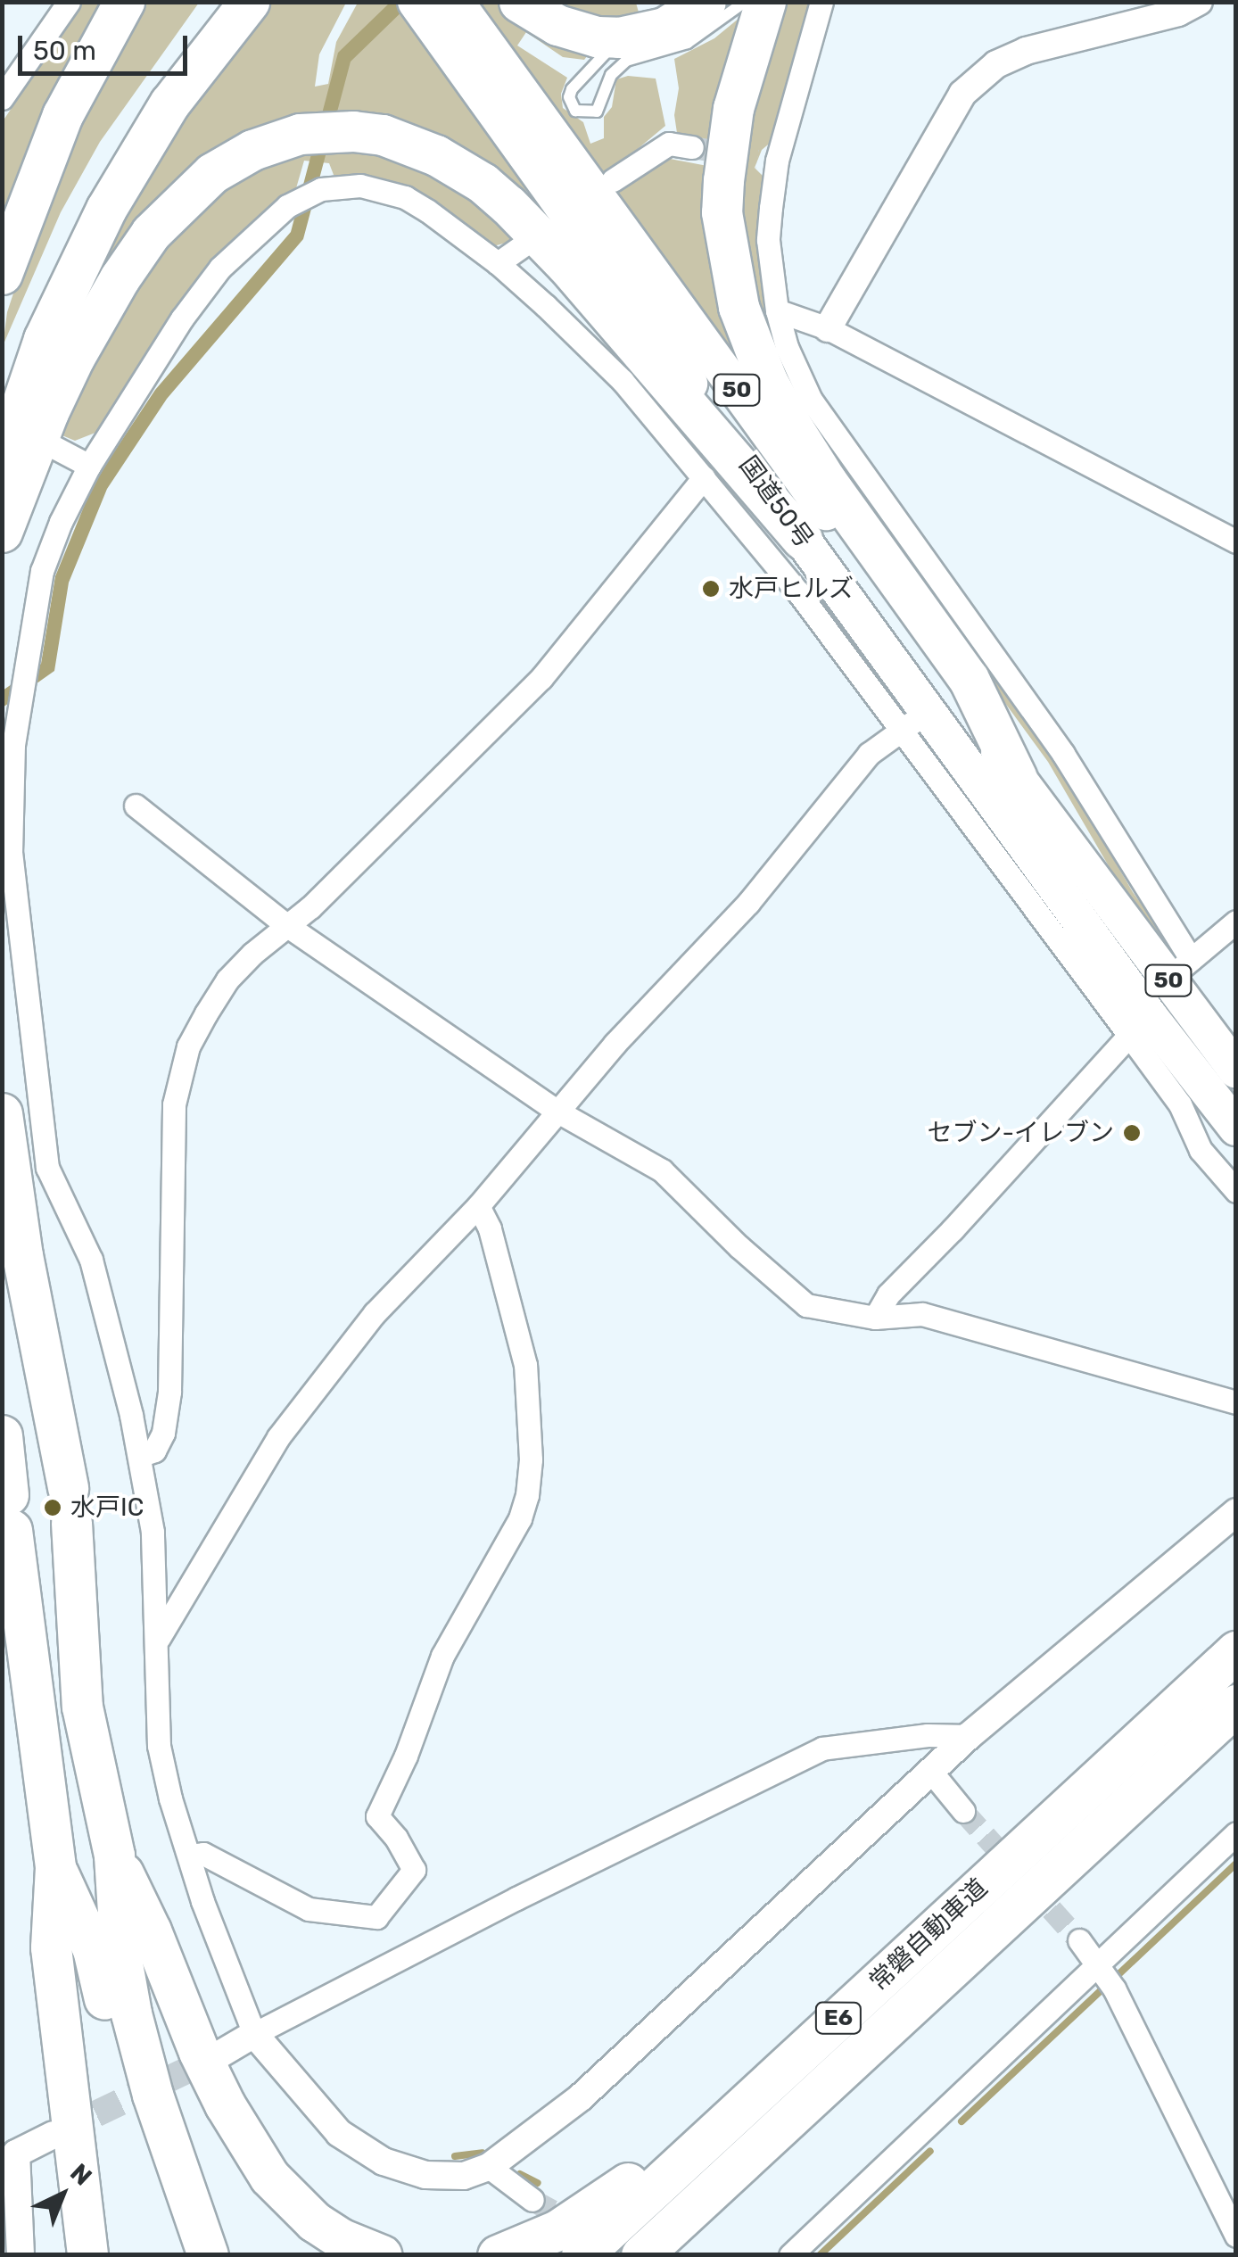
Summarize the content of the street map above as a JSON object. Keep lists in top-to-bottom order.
{
  "streets": {
    "highway": [
      "50",
      "国道50号",
      "常磐自動車道",
      "E6"
    ]
  },
  "places": ["水戸ヒルズ", "セブン-イレブン", "水戸IC"],
  "scale_bar": "50 m",
  "north": "top right"
}
